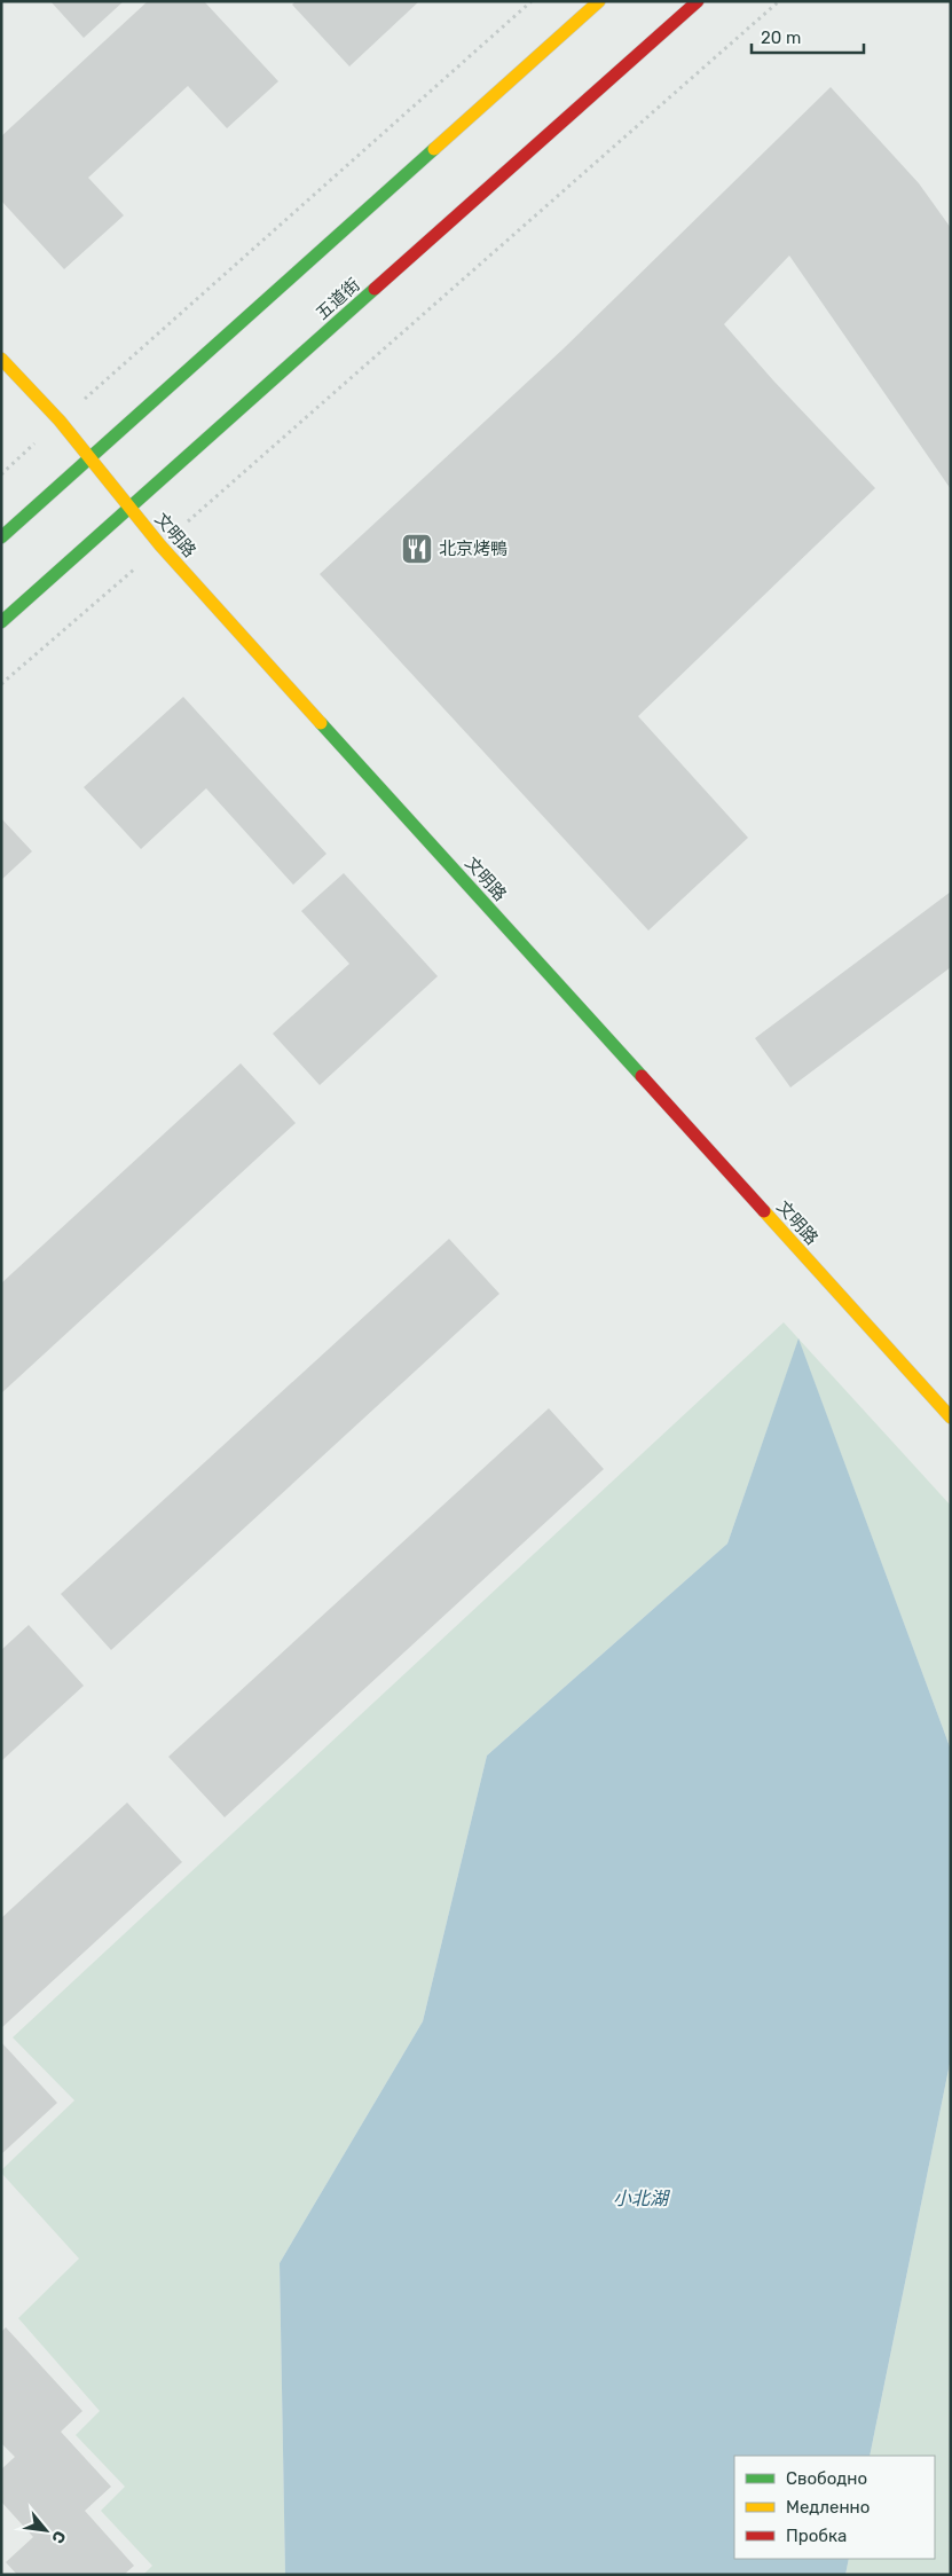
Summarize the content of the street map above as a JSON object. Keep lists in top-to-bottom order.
{
  "streets": {
    "main road": ["五道街", "文明路"]
  },
  "crossings": [
    ["五道街", "文明路"]
  ],
  "water": ["小北湖"],
  "places": {
    "restaurant": ["北京烤鴨"]
  },
  "legend": ["Свободно", "Медленно", "Пробка"],
  "scale_bar": "20 m",
  "north": "bottom right"
}
